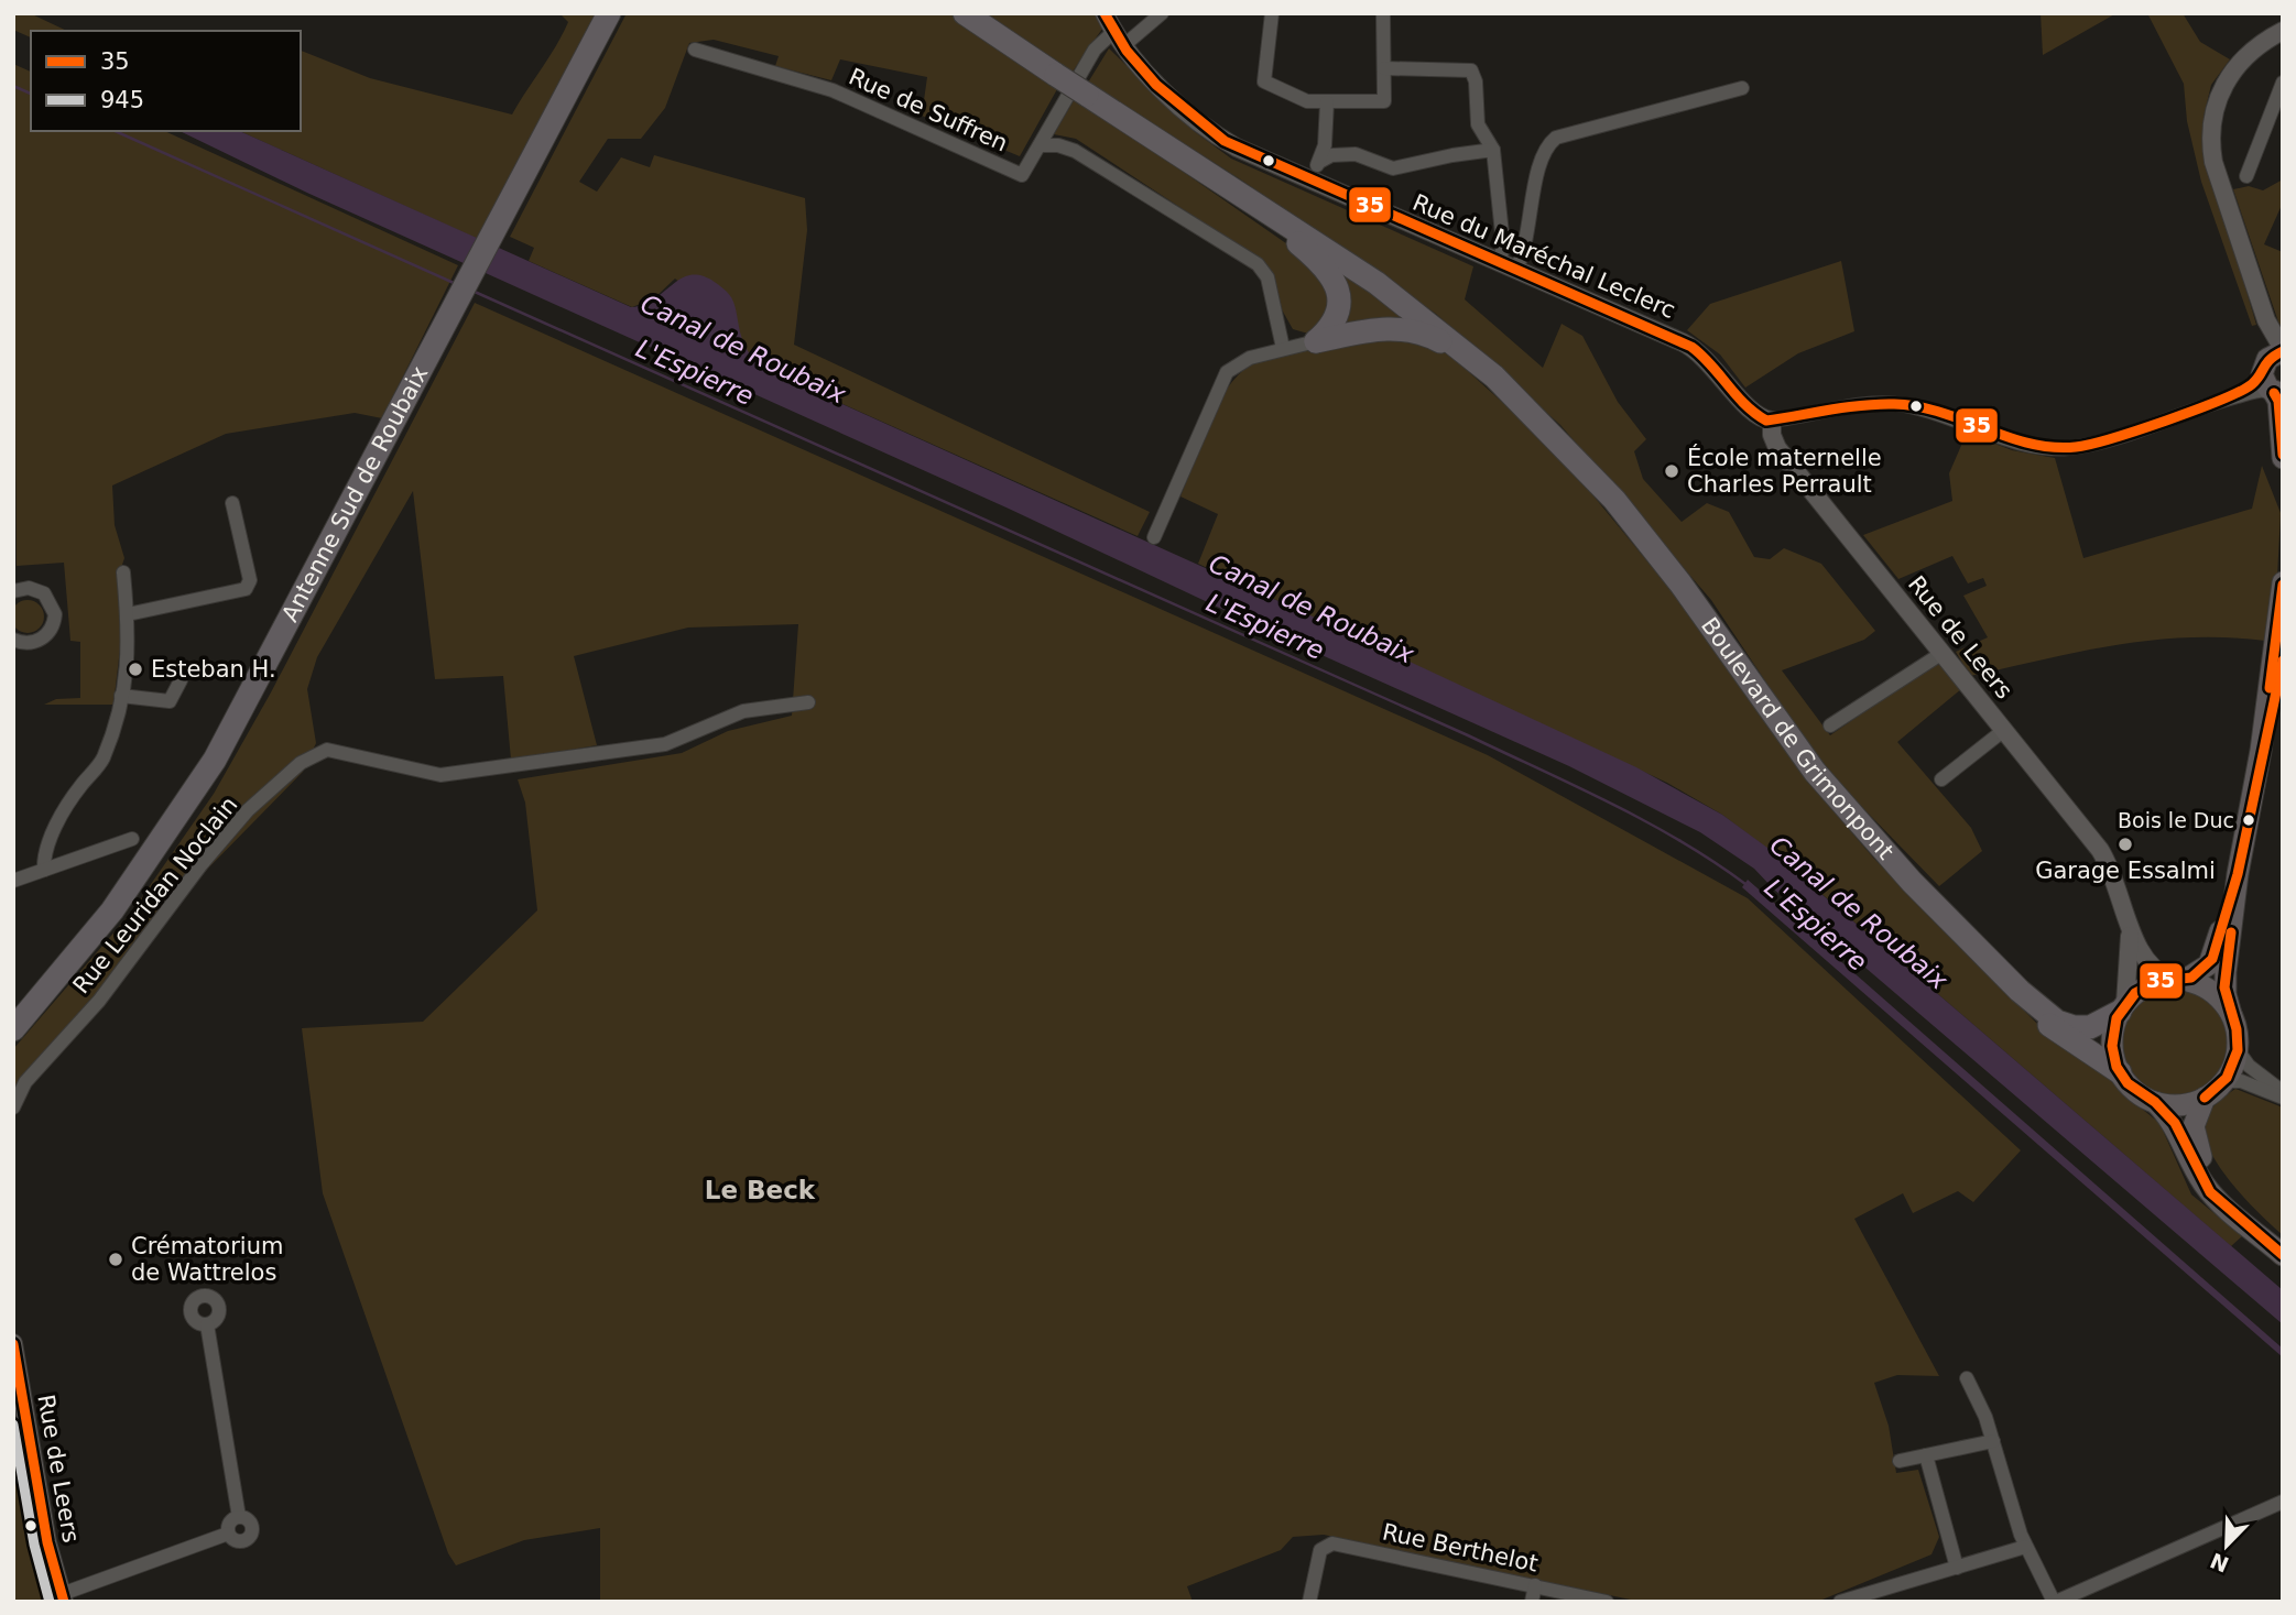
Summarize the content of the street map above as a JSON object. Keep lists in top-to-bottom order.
{
  "streets": {
    "highway": ["Antenne Sud de Roubaix", "Boulevard de Grimonpont"],
    "street": [
      "Rue de Suffren",
      "Rue du Maréchal Leclerc",
      "Rue de Leers",
      "Rue Leuridan Noclain",
      "Rue Berthelot"
    ]
  },
  "crossings": [
    ["Rue de Suffren", "Rue du Maréchal Leclerc"],
    ["Rue du Maréchal Leclerc", "Rue de Leers"],
    ["Rue de Leers", "Boulevard de Grimonpont"]
  ],
  "districts": ["Le Beck"],
  "water": ["Canal de Roubaix", "L'Espierre"],
  "places": [
    "École maternelle Charles Perrault",
    "Esteban H.",
    "Bois le Duc",
    "Garage Essalmi",
    "Crématorium de Wattrelos"
  ],
  "lines": ["transit line 35", "transit line 945"],
  "legend": ["35", "945"],
  "north": "bottom left"
}
